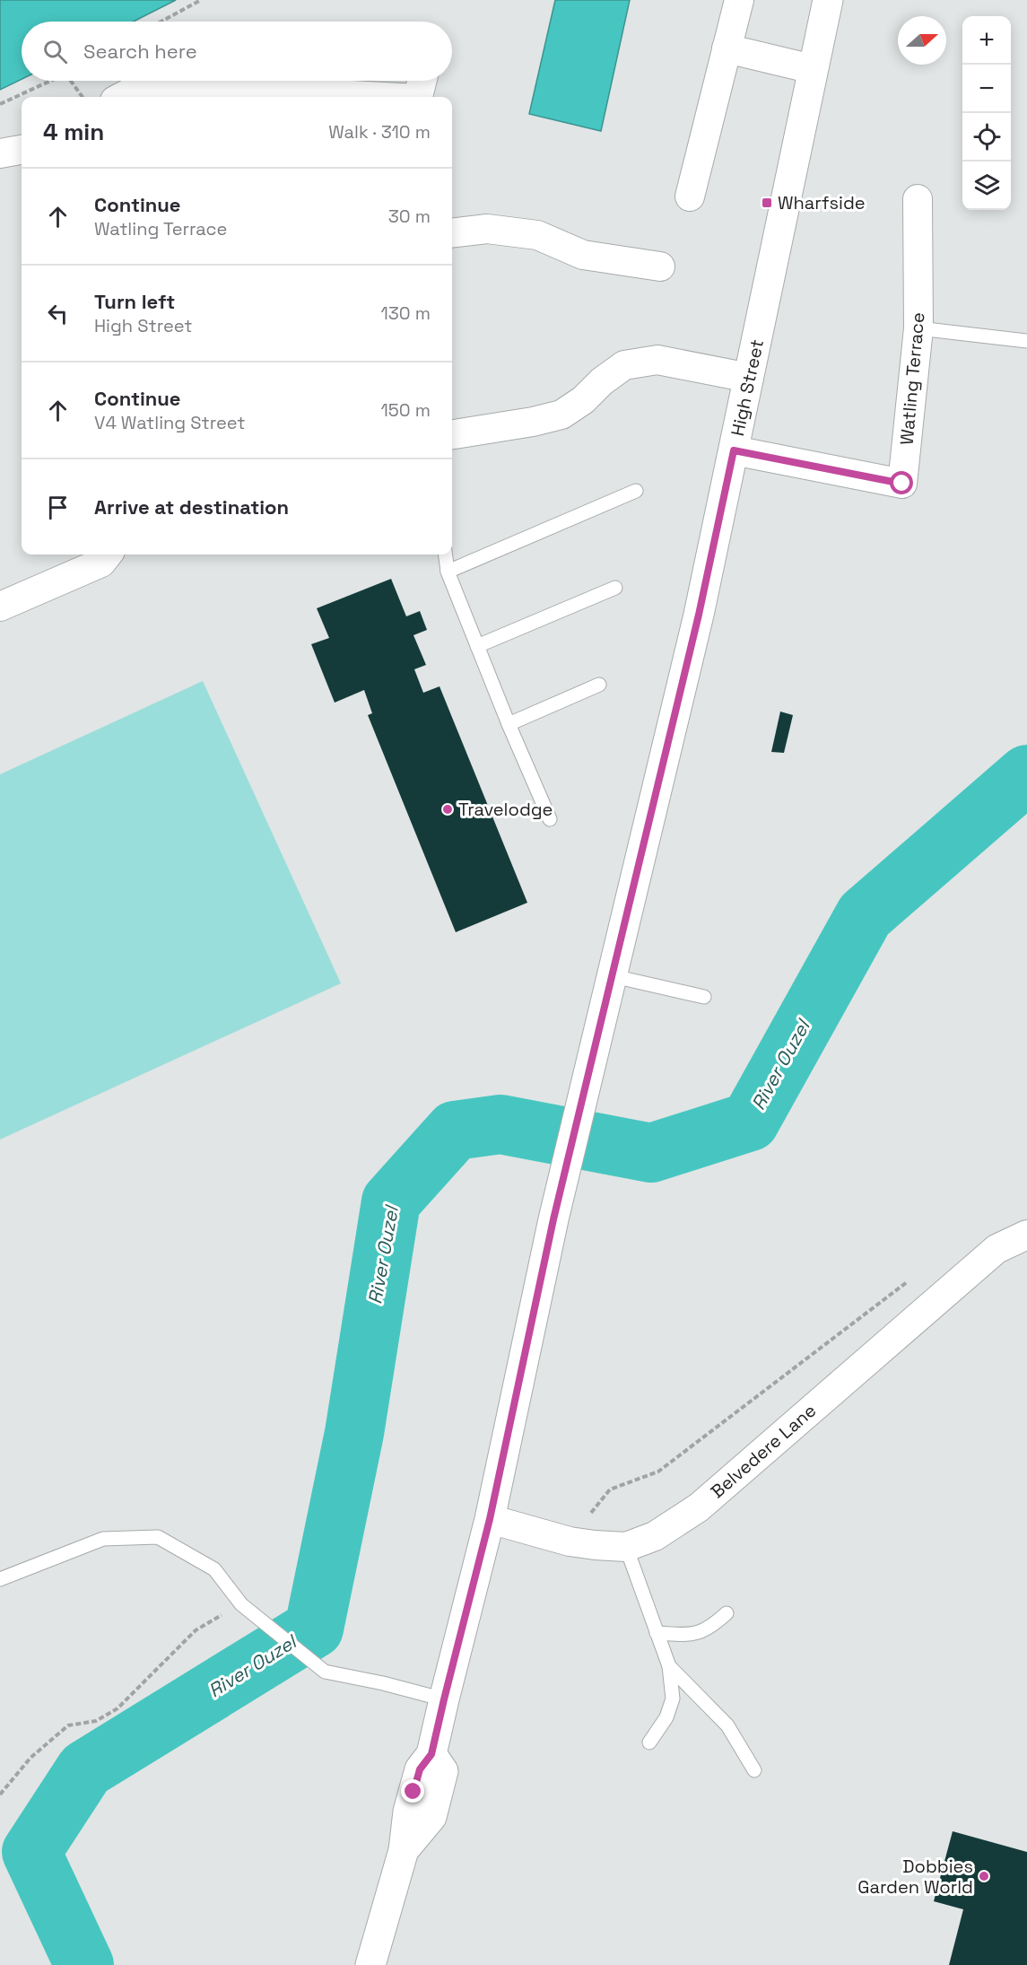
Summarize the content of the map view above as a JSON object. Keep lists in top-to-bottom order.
{
  "streets": {
    "street": ["Watling Terrace", "High Street", "Belvedere Lane"]
  },
  "crossings": [
    ["Watling Terrace", "High Street"],
    ["High Street", "Belvedere Lane"]
  ],
  "water": ["River Ouzel"],
  "places": {
    "transit": ["Wharfside"],
    "other": ["Travelodge", "Dobbies Garden World"]
  },
  "north": "right",
  "page": {
    "map_buttons": ["+", "−"],
    "search": "Search here",
    "heading": ["4 min", "Walk · 310 m"],
    "list": [
      ["Continue", "Watling Terrace", "30 m"],
      ["Turn left", "High Street", "130 m"],
      ["Continue", "V4 Watling Street", "150 m"],
      "Arrive at destination"
    ]
  }
}
